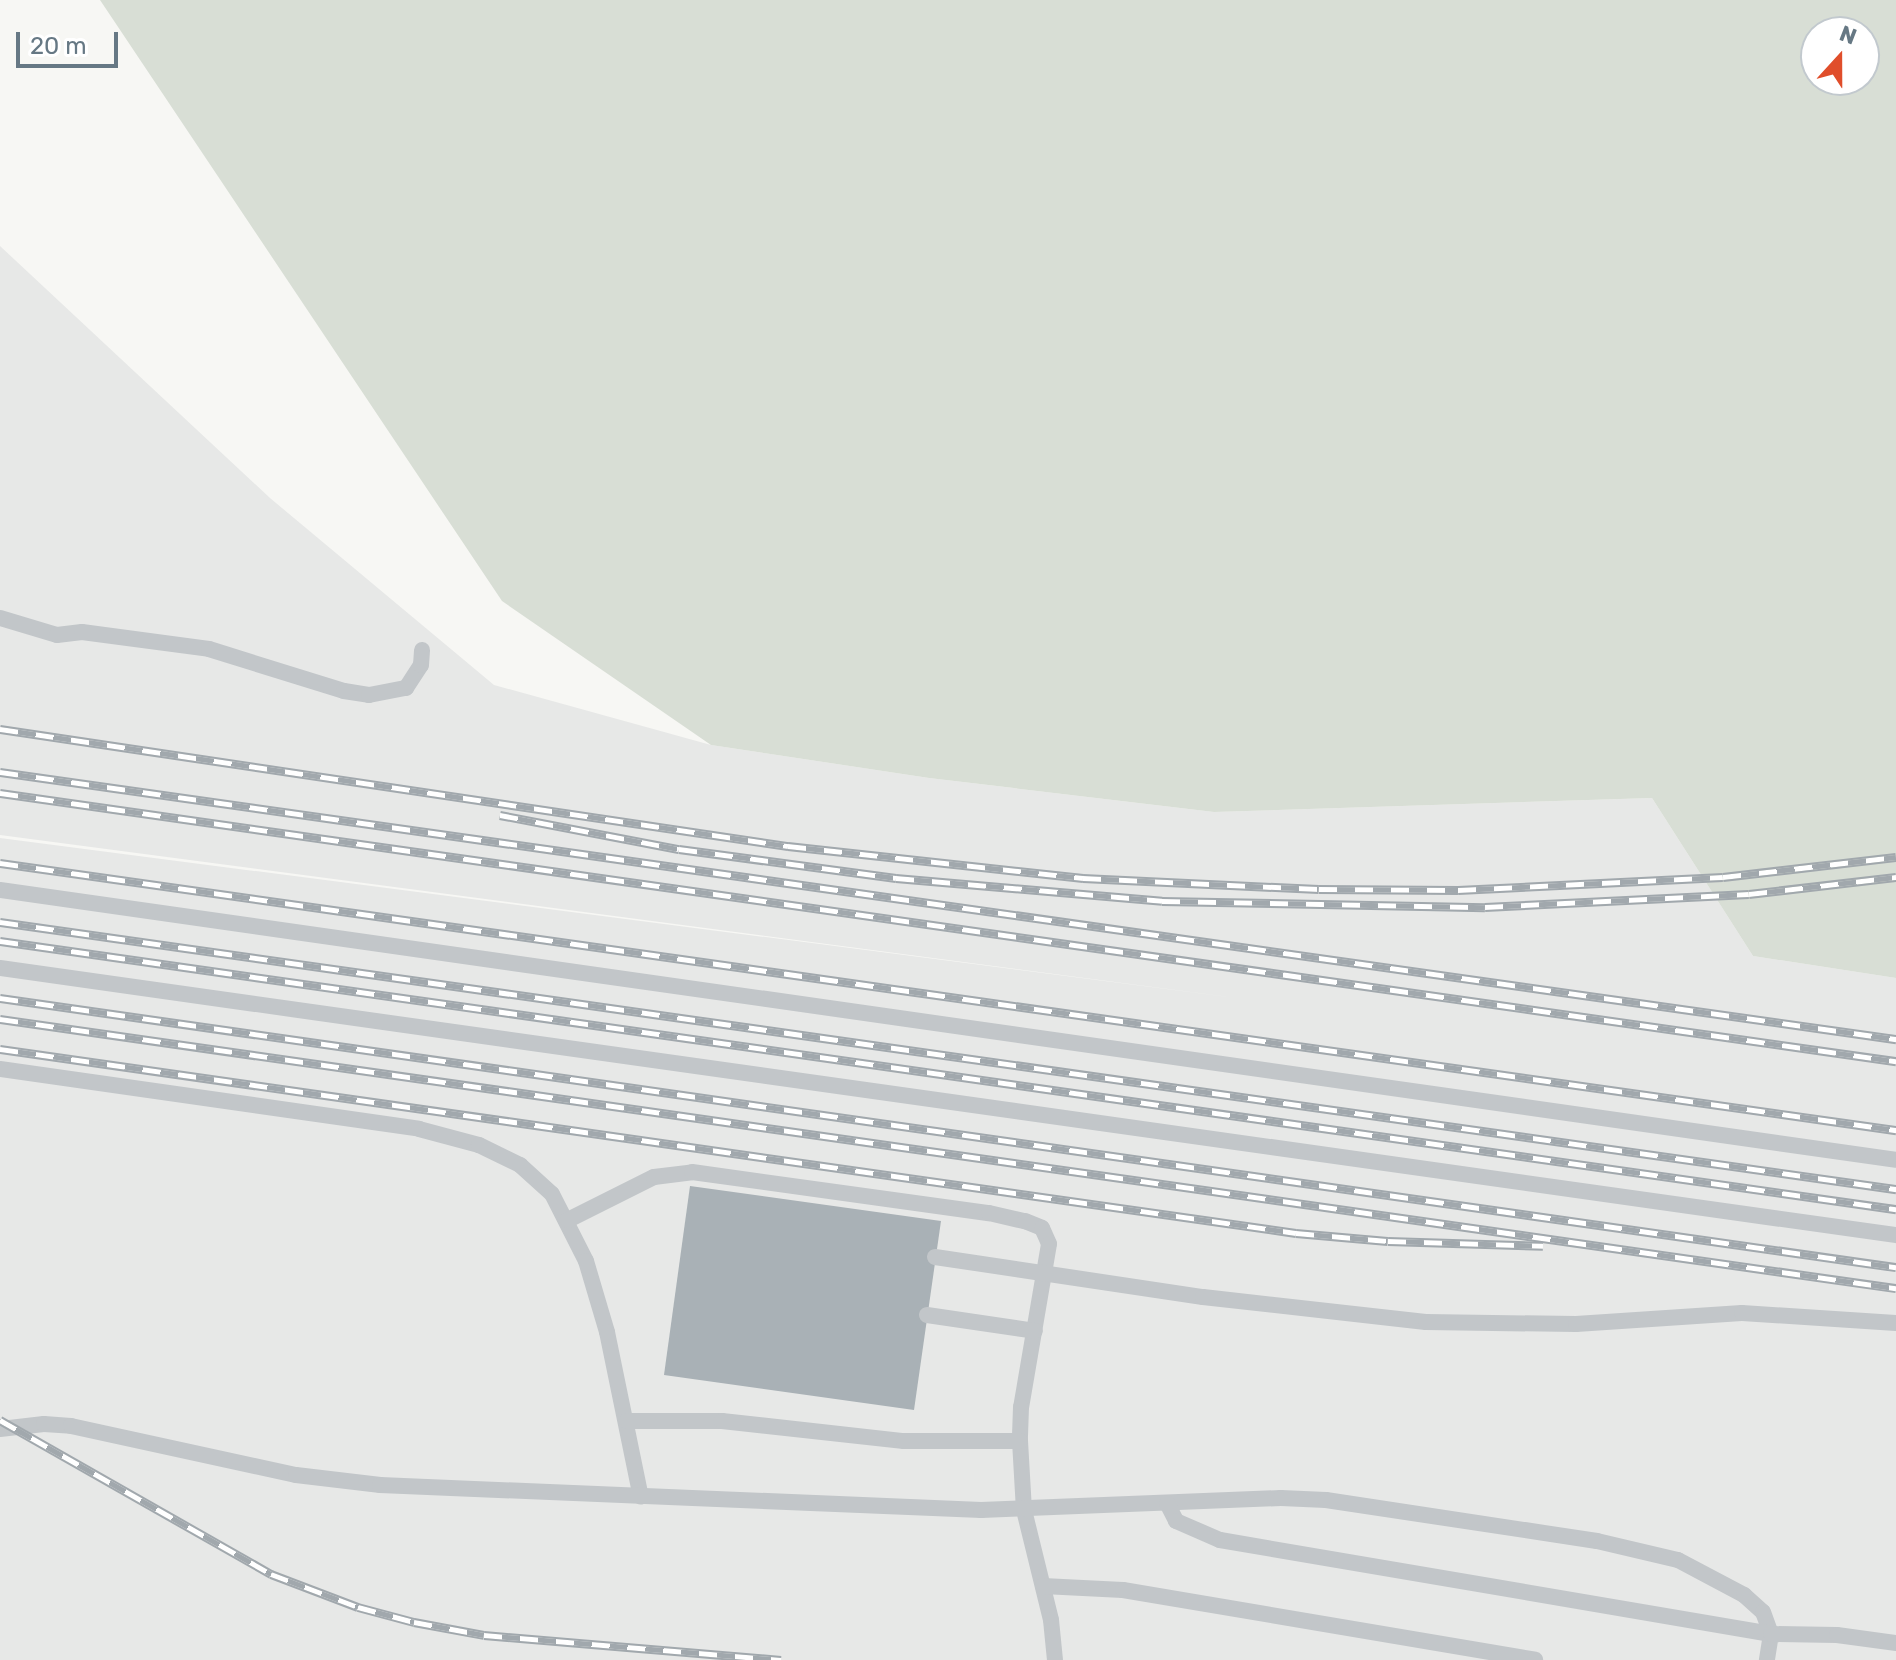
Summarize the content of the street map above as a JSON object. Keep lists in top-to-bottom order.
{
  "scale_bar": "20 m",
  "north": "top"
}
